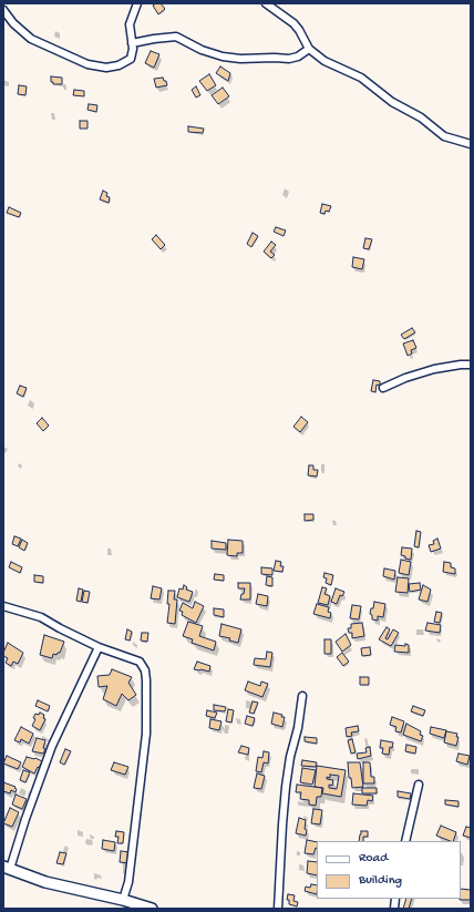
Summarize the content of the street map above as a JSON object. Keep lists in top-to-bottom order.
{
  "legend": ["Road", "Building"]
}
